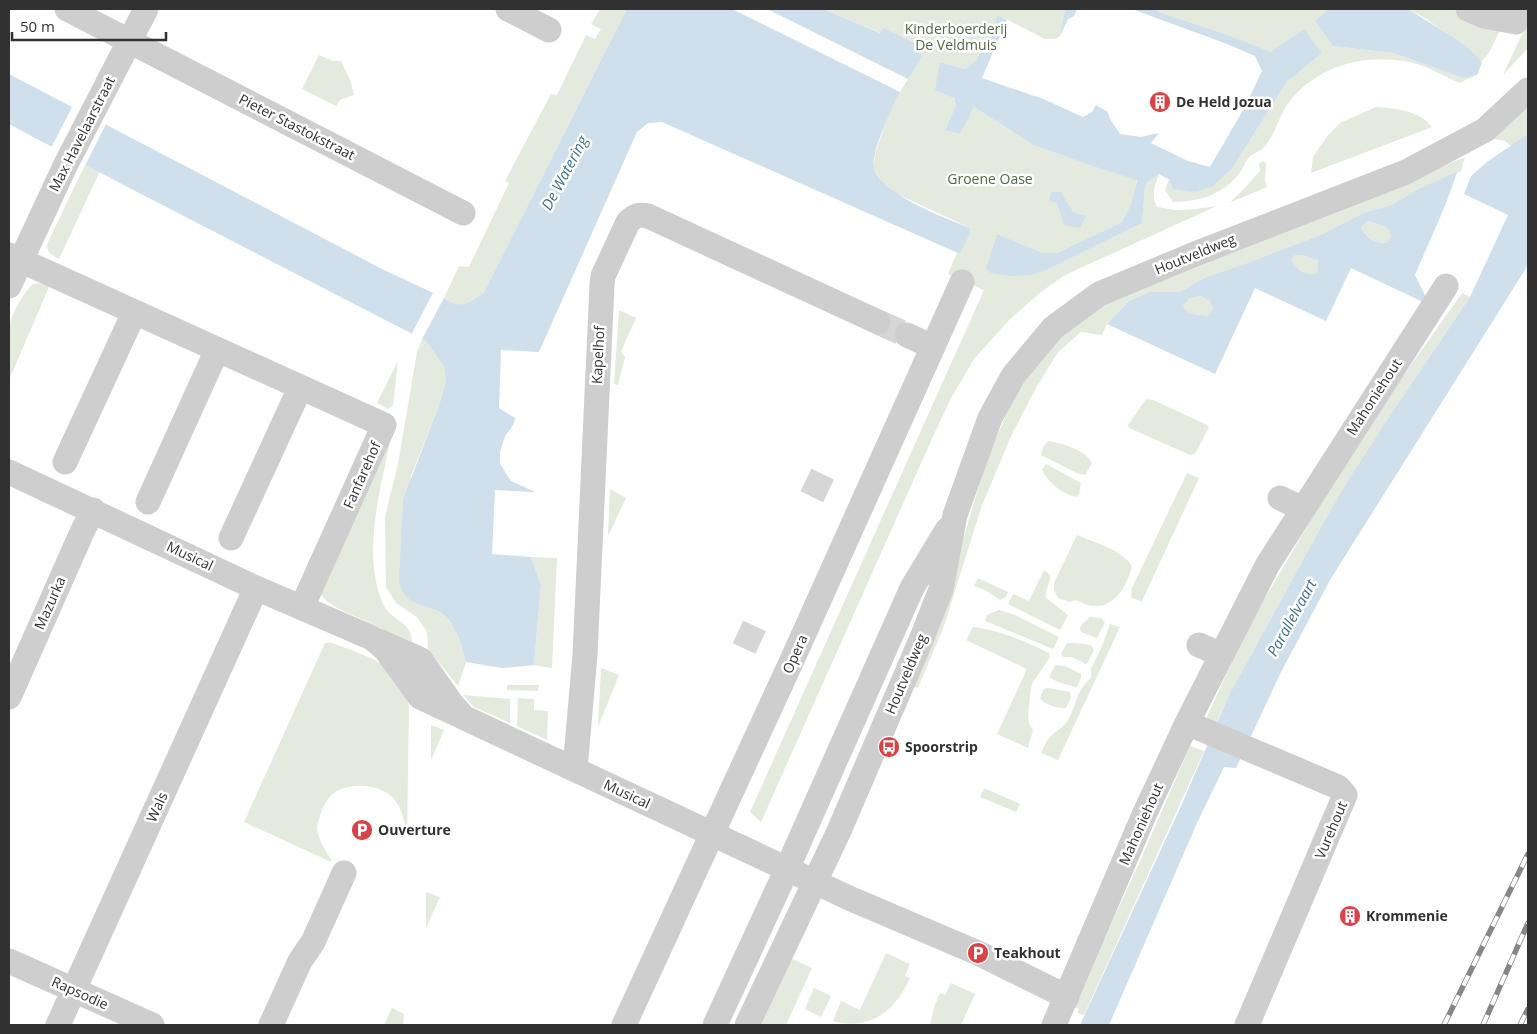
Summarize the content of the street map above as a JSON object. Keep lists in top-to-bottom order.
{
  "streets": {
    "street": [
      "Pieter Stastokstraat",
      "Max Havelaarstraat",
      "Houtveldweg",
      "Kapelhof",
      "Mahoniehout",
      "Fanfarehof",
      "Musical",
      "Mazurka",
      "Opera",
      "Wals",
      "Vurehout",
      "Rapsodie"
    ]
  },
  "crossings": [
    ["Pieter Stastokstraat", "Max Havelaarstraat"],
    ["Max Havelaarstraat", "Fanfarehof"],
    ["Houtveldweg", "Musical"],
    ["Kapelhof", "Musical"],
    ["Mahoniehout", "Vurehout"],
    ["Fanfarehof", "Musical"],
    ["Musical", "Mazurka"],
    ["Musical", "Opera"],
    ["Musical", "Wals"],
    ["Wals", "Rapsodie"]
  ],
  "water": ["De Watering", "Parallelvaart"],
  "parks": ["Kinderboerderij De Veldmuis", "Groene Oase"],
  "places": {
    "building": ["De Held Jozua", "Krommenie"],
    "bus stop": ["Spoorstrip"],
    "parking": ["Ouverture", "Teakhout"]
  },
  "scale_bar": "50 m"
}
